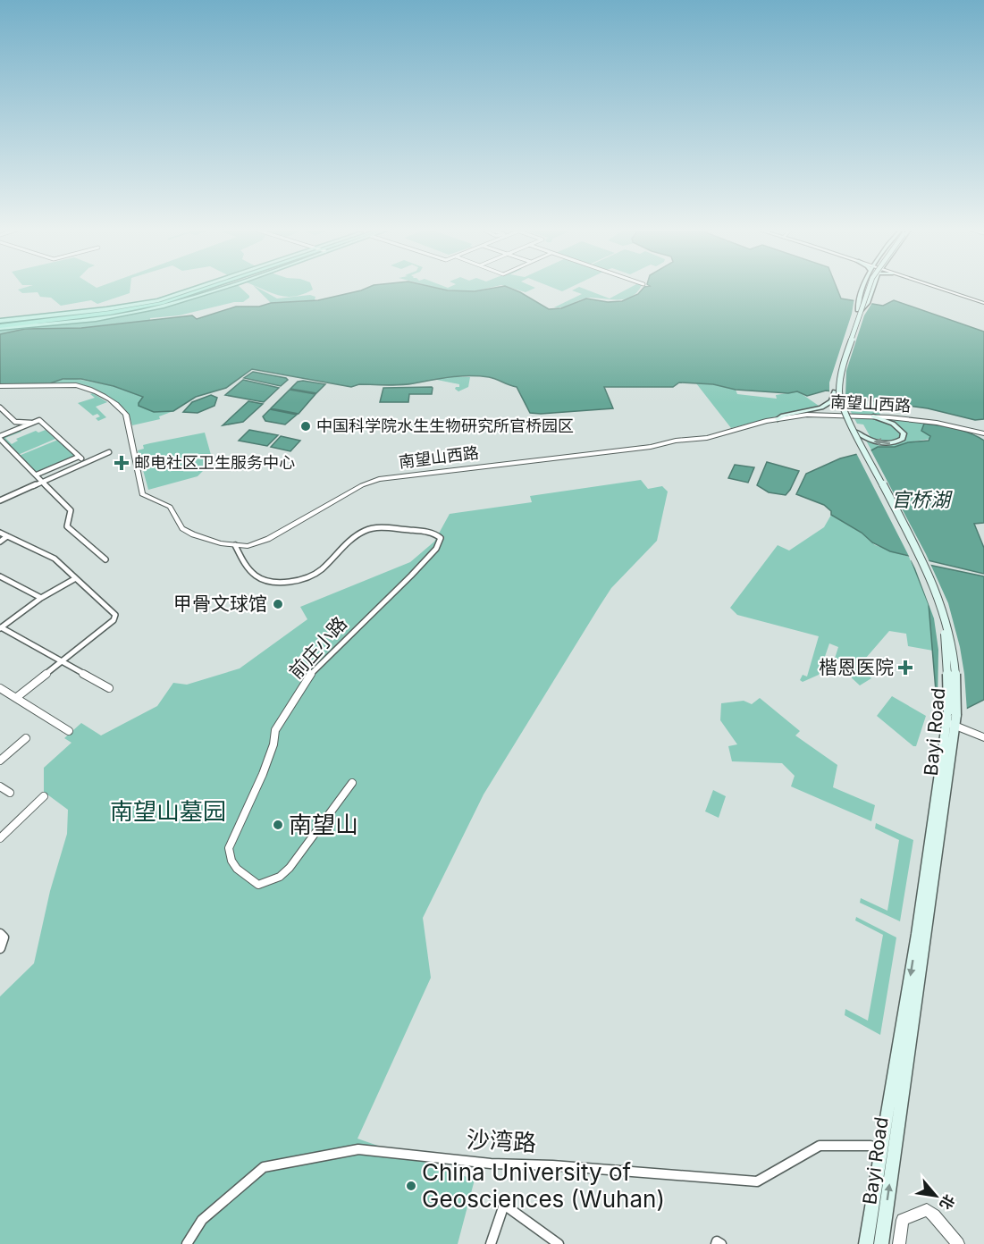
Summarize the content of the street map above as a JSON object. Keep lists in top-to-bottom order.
{
  "streets": {
    "main road": ["Bayi Road"],
    "street": ["南望山西路", "前庄小路", "沙湾路"]
  },
  "crossings": [
    ["南望山西路", "前庄小路"]
  ],
  "water": ["官桥湖"],
  "parks": ["南望山墓园"],
  "places": {
    "other": [
      "中国科学院水生生物研究所官桥园区",
      "甲骨文球馆",
      "南望山",
      "China University of Geosciences (Wuhan)"
    ],
    "health": ["邮电社区卫生服务中心", "楷恩医院"]
  },
  "north": "bottom right"
}
